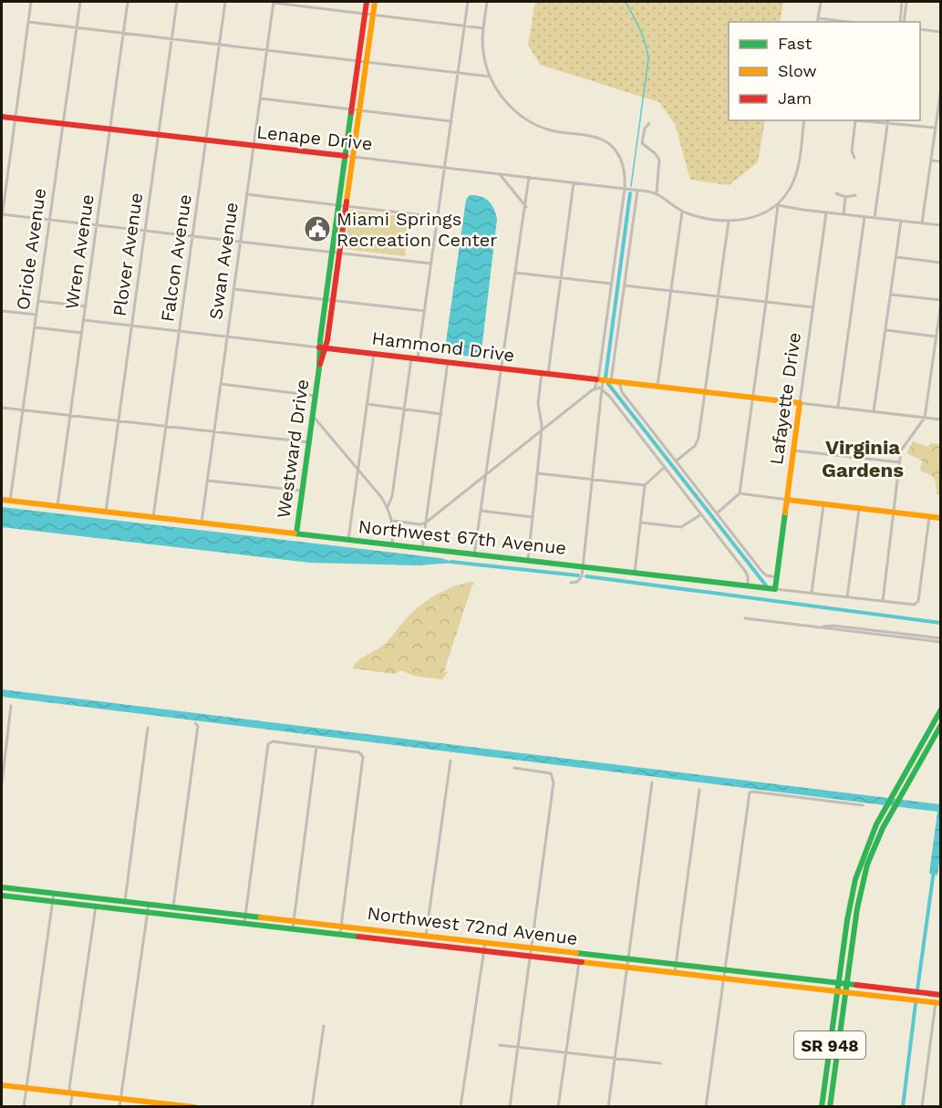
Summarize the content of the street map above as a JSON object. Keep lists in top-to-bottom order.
{
  "streets": {
    "street": [
      "Lenape Drive",
      "Oriole Avenue",
      "Wren Avenue",
      "Plover Avenue",
      "Falcon Avenue",
      "Swan Avenue",
      "Hammond Drive",
      "Lafayette Drive",
      "Westward Drive",
      "Northwest 67th Avenue",
      "Northwest 72nd Avenue",
      "SR 948"
    ]
  },
  "crossings": [
    ["Lenape Drive", "Oriole Avenue"],
    ["Lenape Drive", "Wren Avenue"],
    ["Lenape Drive", "Plover Avenue"],
    ["Lenape Drive", "Falcon Avenue"],
    ["Lenape Drive", "Swan Avenue"],
    ["Lenape Drive", "Westward Drive"],
    ["Oriole Avenue", "Northwest 67th Avenue"],
    ["Wren Avenue", "Hammond Drive"],
    ["Wren Avenue", "Northwest 67th Avenue"],
    ["Plover Avenue", "Hammond Drive"],
    ["Plover Avenue", "Northwest 67th Avenue"],
    ["Falcon Avenue", "Hammond Drive"],
    ["Falcon Avenue", "Northwest 67th Avenue"],
    ["Swan Avenue", "Hammond Drive"],
    ["Swan Avenue", "Northwest 67th Avenue"],
    ["Hammond Drive", "Lafayette Drive"],
    ["Hammond Drive", "Westward Drive"],
    ["Lafayette Drive", "Northwest 67th Avenue"],
    ["Westward Drive", "Northwest 67th Avenue"],
    ["Northwest 72nd Avenue", "SR 948"]
  ],
  "districts": ["Virginia Gardens"],
  "places": {
    "public building": ["Miami Springs Recreation Center"]
  },
  "legend": ["Fast", "Slow", "Jam"]
}
